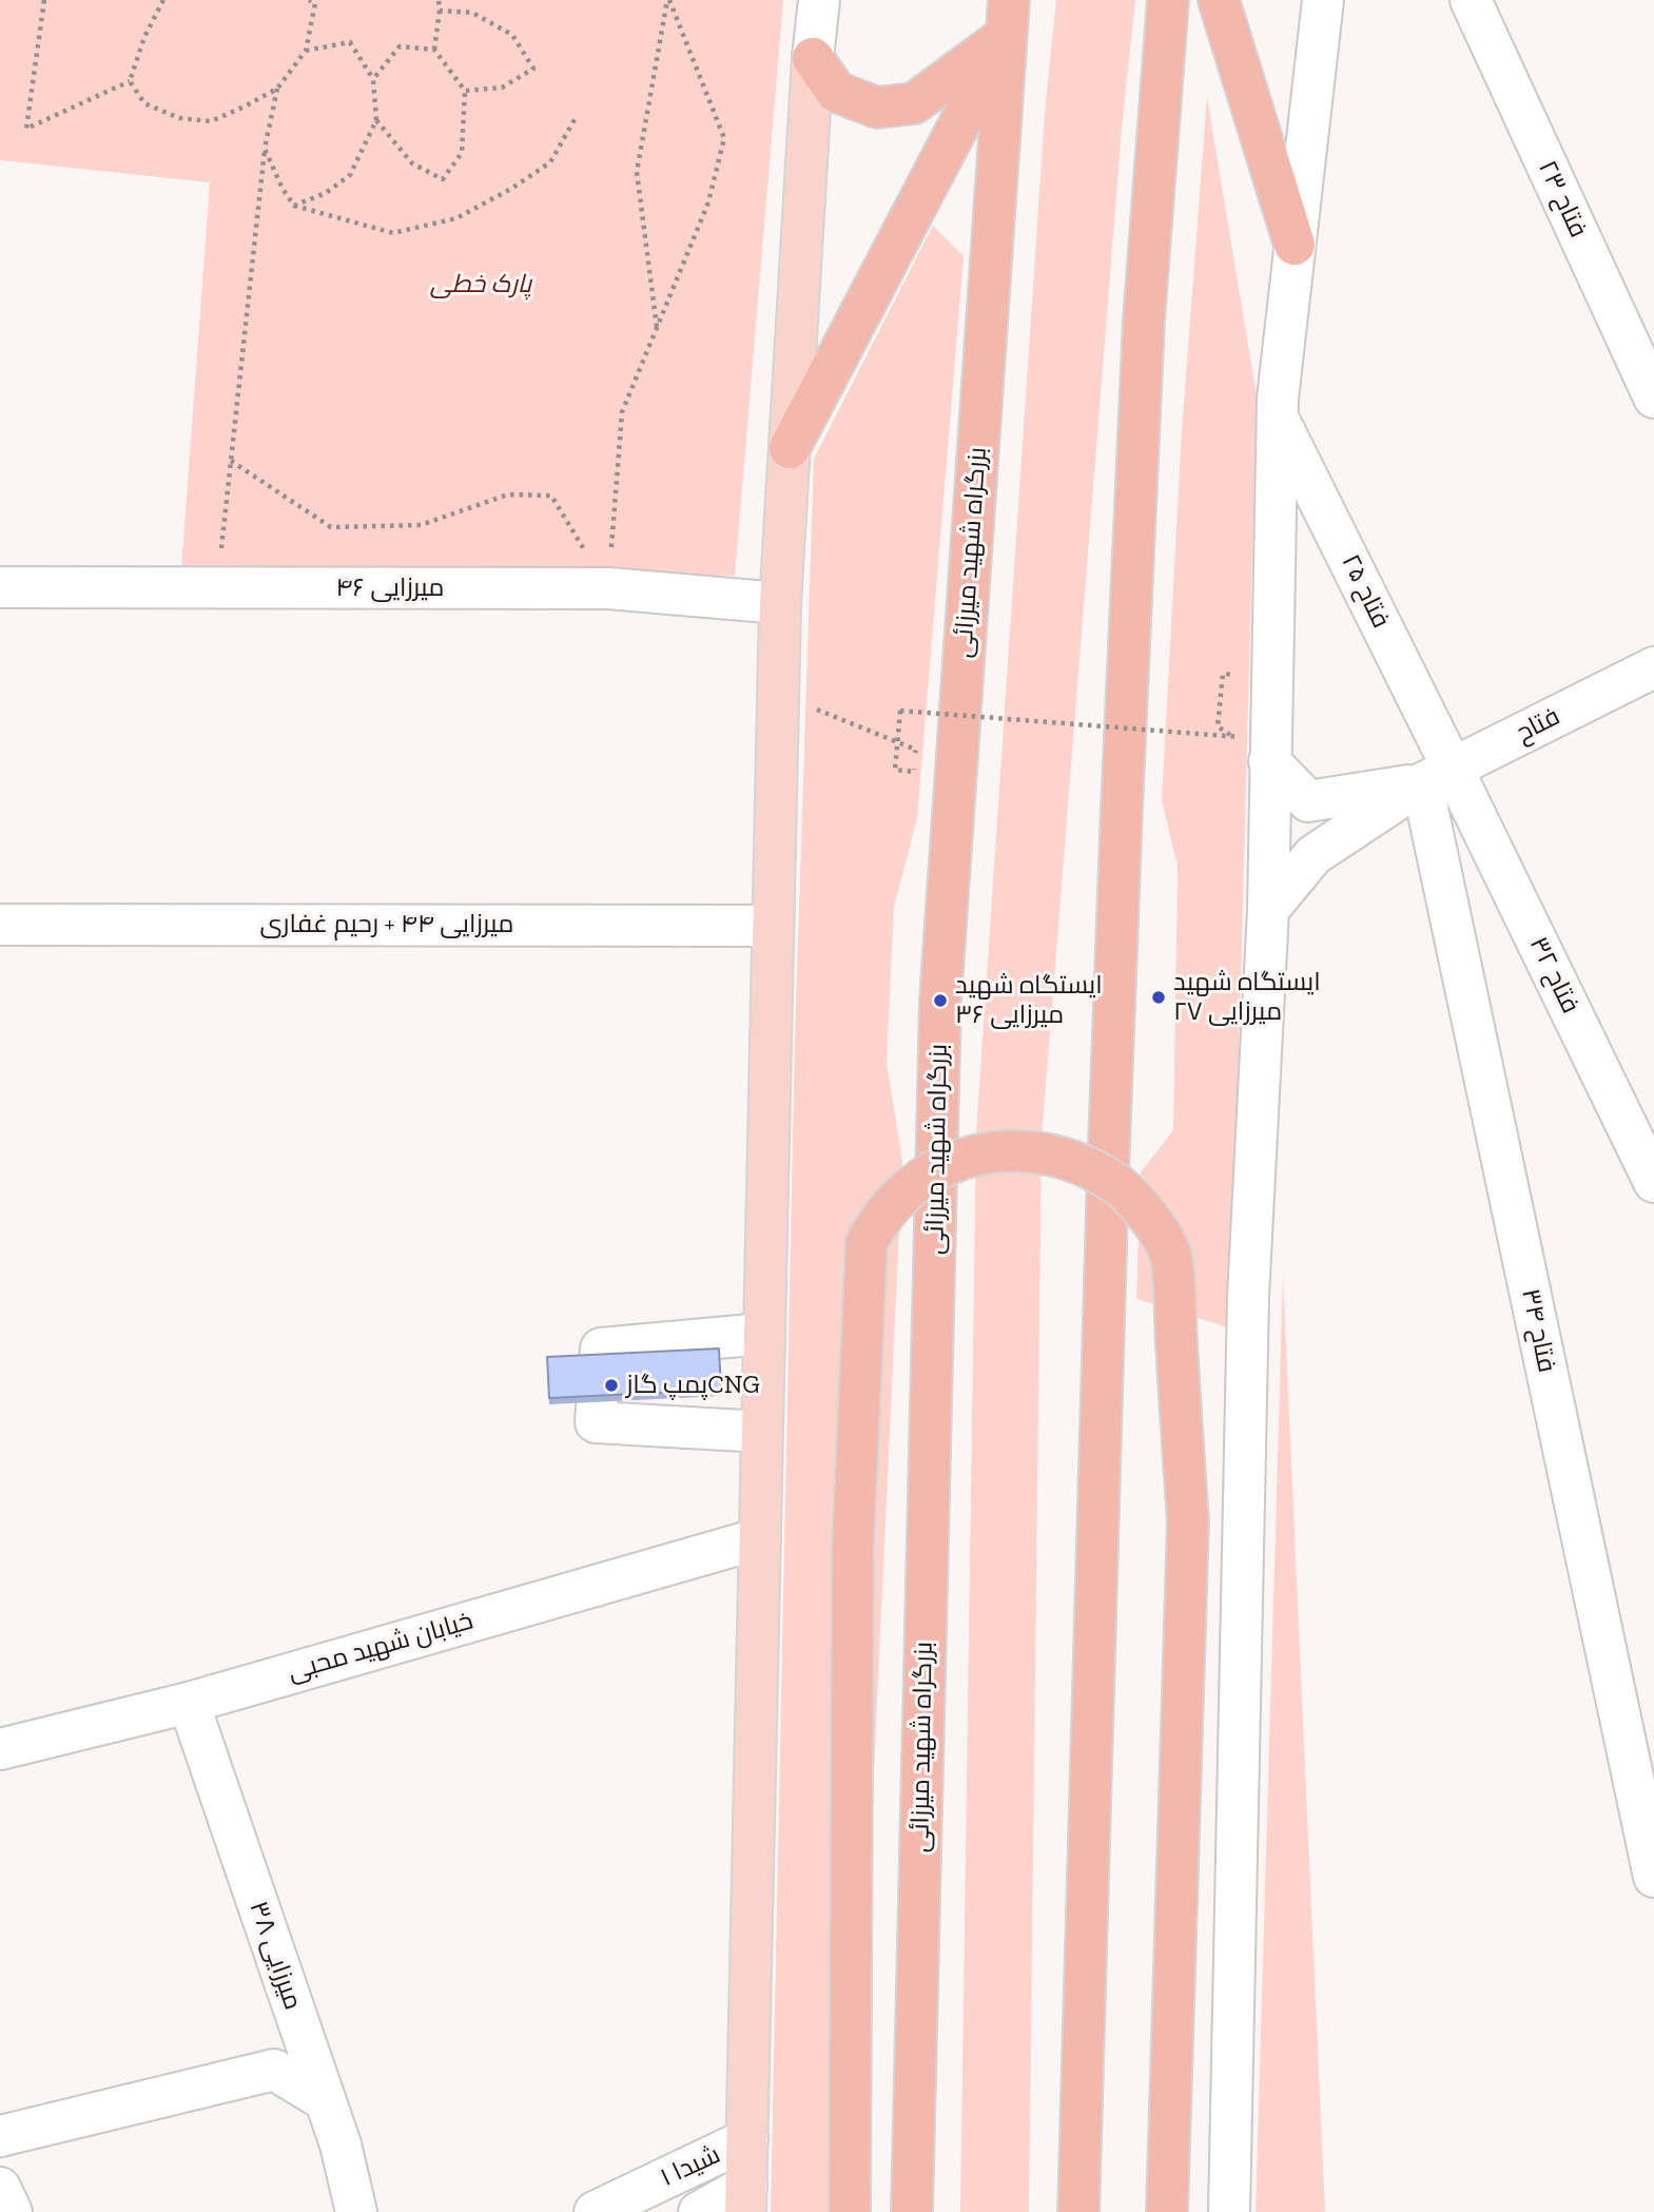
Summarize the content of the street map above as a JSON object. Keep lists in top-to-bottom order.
{
  "streets": {
    "highway": ["بزرگراه شهید میرزائی"],
    "street": [
      "فتاح ۲۳",
      "میرزایی ۴۶",
      "فتاح ۲۵",
      "فتاح",
      "میرزایی ۴۴ + رحیم غفاری",
      "فتاح ۳۲",
      "فتاح ۳۴",
      "خیابان شهید محبی",
      "میرزایی ۳۸",
      "شیدا ۱"
    ]
  },
  "crossings": [
    ["فتاح ۲۵", "فتاح"],
    ["فتاح ۲۵", "فتاح ۳۲"],
    ["فتاح ۲۵", "فتاح ۳۴"],
    ["فتاح", "فتاح ۳۲"],
    ["فتاح", "فتاح ۳۴"],
    ["فتاح ۳۲", "فتاح ۳۴"],
    ["خیابان شهید محبی", "میرزایی ۳۸"]
  ],
  "parks": ["پارک خطی"],
  "places": ["ایستگاه شهید میرزایی ۲۷", "ایستگاه شهید میرزایی ۳۶", "پمپ گازCNG"]
}
